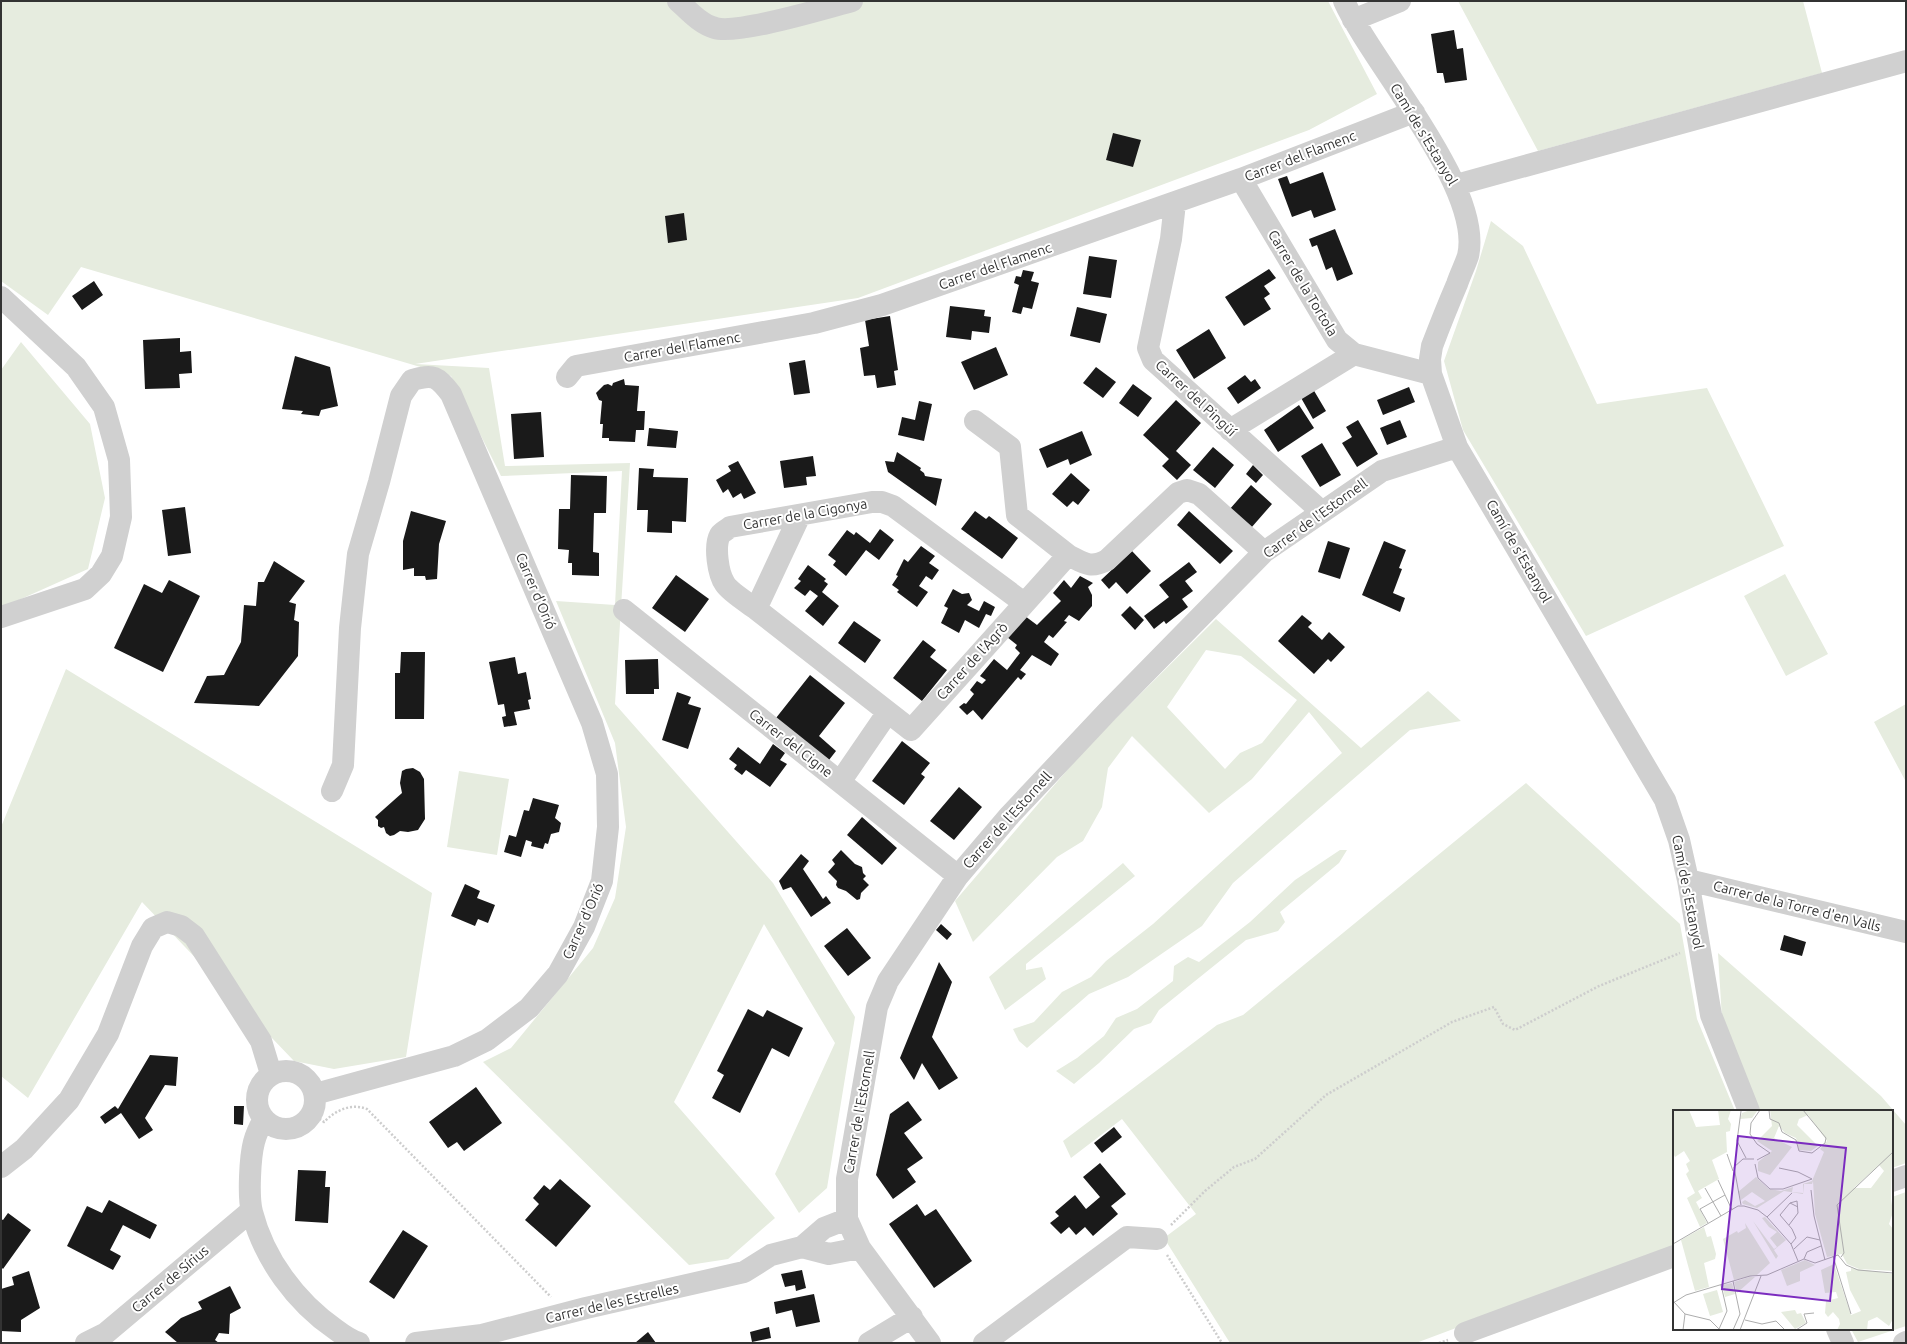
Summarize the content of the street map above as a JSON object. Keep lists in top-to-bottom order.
{
  "streets": {
    "street": [
      "Camí de s'Estanyol",
      "Carrer del Flamenc",
      "Carrer de la Tortola",
      "Carrer del Pingüí",
      "Carrer de la Cigonya",
      "Carrer de l'Estornell",
      "Carrer d'Orió",
      "Carrer de l'Agrò",
      "Carrer del Cigne",
      "Carrer de la Torre d'en Valls",
      "Carrer de Sírius",
      "Carrer de les Estrelles"
    ]
  },
  "crossings": [
    ["Camí de s'Estanyol", "Carrer del Flamenc"],
    ["Camí de s'Estanyol", "Carrer de la Tortola"],
    ["Camí de s'Estanyol", "Carrer de l'Estornell"],
    ["Camí de s'Estanyol", "Carrer de la Torre d'en Valls"],
    ["Carrer del Flamenc", "Carrer de la Tortola"],
    ["Carrer del Flamenc", "Carrer del Pingüí"],
    ["Carrer del Pingüí", "Carrer de l'Estornell"],
    ["Carrer de la Cigonya", "Carrer de l'Agrò"],
    ["Carrer de l'Estornell", "Carrer del Cigne"],
    ["Carrer de l'Estornell", "Carrer de les Estrelles"]
  ]
}
